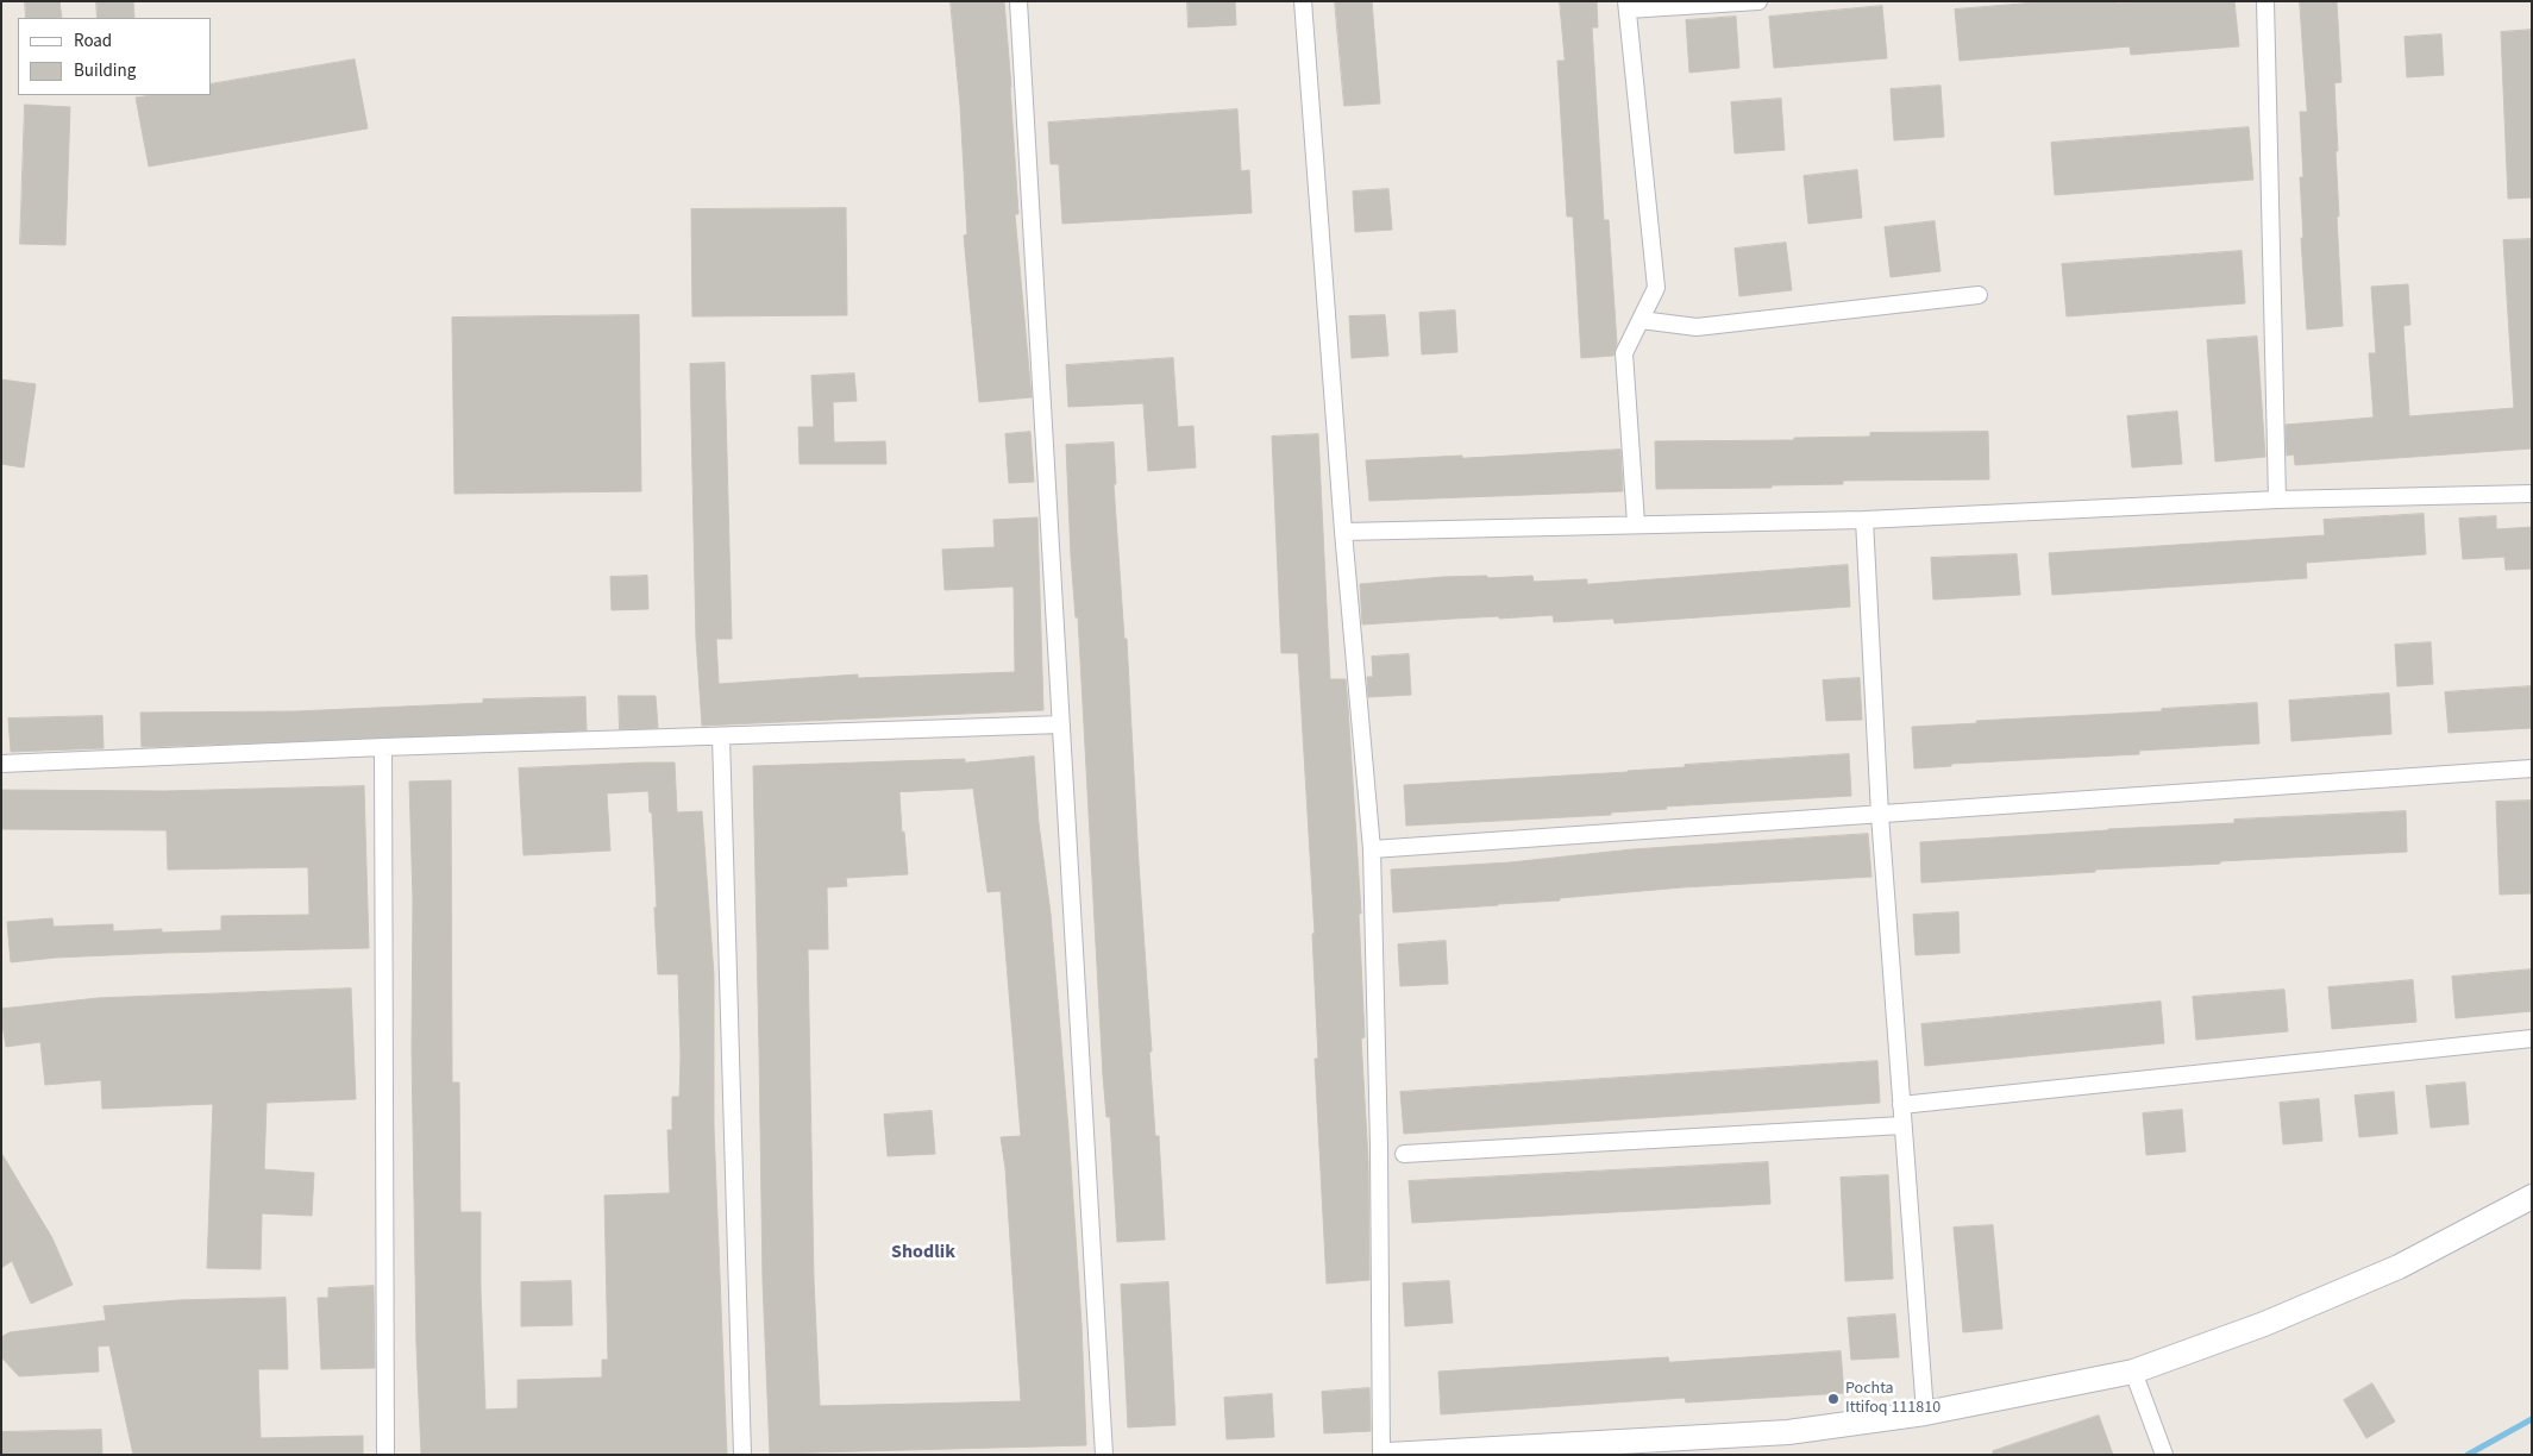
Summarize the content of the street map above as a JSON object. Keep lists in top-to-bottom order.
{
  "districts": ["Shodlik"],
  "places": ["Pochta Ittifoq 111810"],
  "legend": ["Road", "Building"]
}
